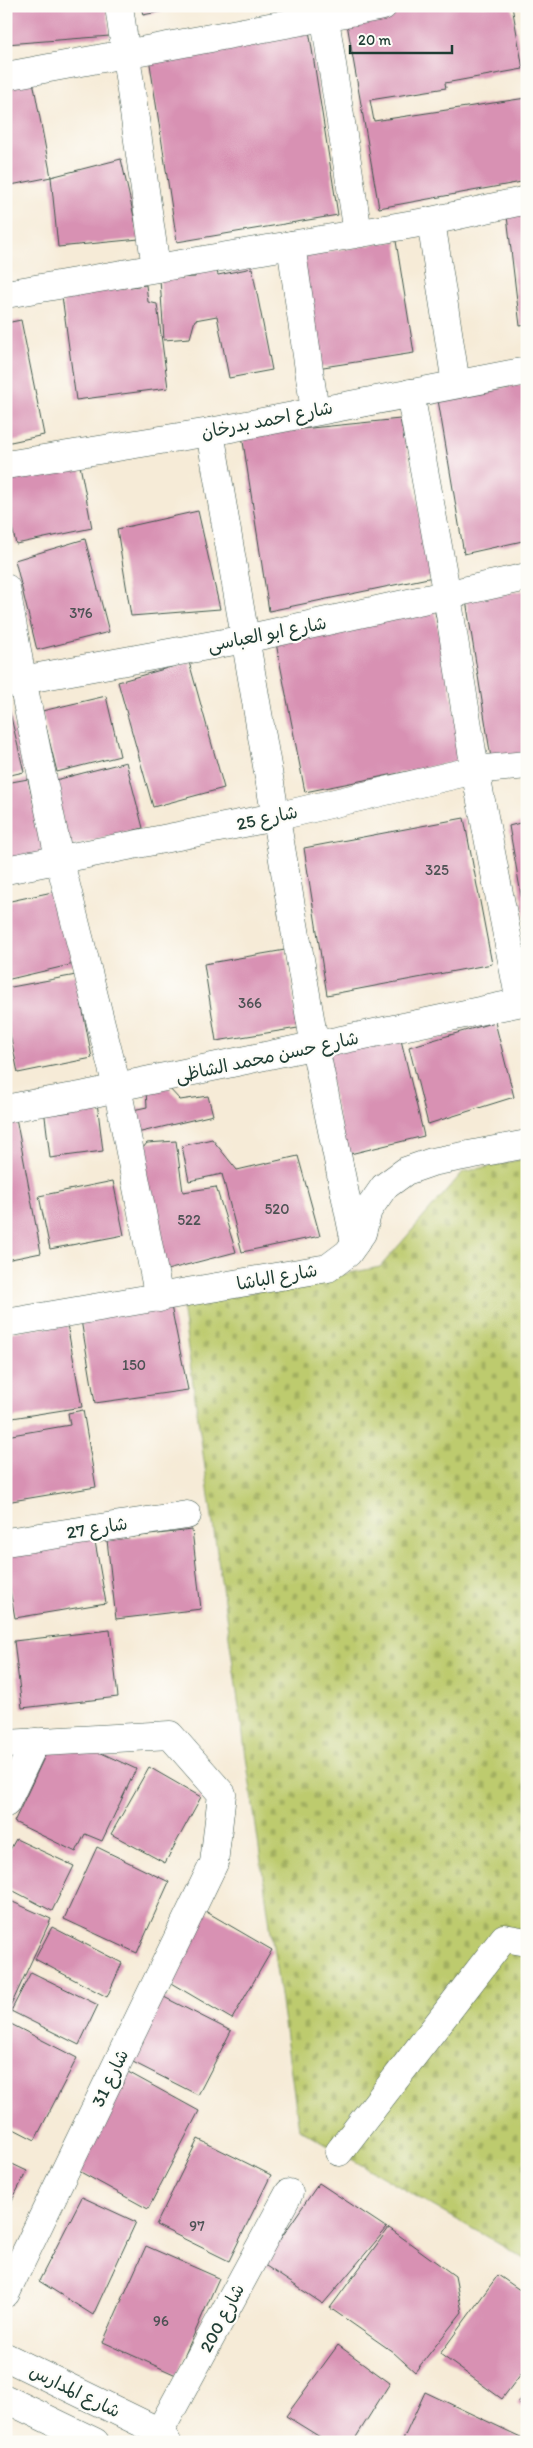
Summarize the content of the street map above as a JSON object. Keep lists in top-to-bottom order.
{
  "streets": {
    "street": [
      "شارع احمد بدرخان",
      "شارع ابو العباسى",
      "شارع 25",
      "شارع حسن محمد الشاظى",
      "شارع الباشا",
      "شارع 27",
      "شارع 31",
      "شارع 200",
      "شارع المدارس"
    ]
  },
  "crossings": [
    ["شارع 200", "شارع المدارس"]
  ],
  "house_numbers": [
    "376",
    "325",
    "366",
    "520",
    "522",
    "150",
    "97",
    "96"
  ],
  "scale_bar": "20 m"
}
